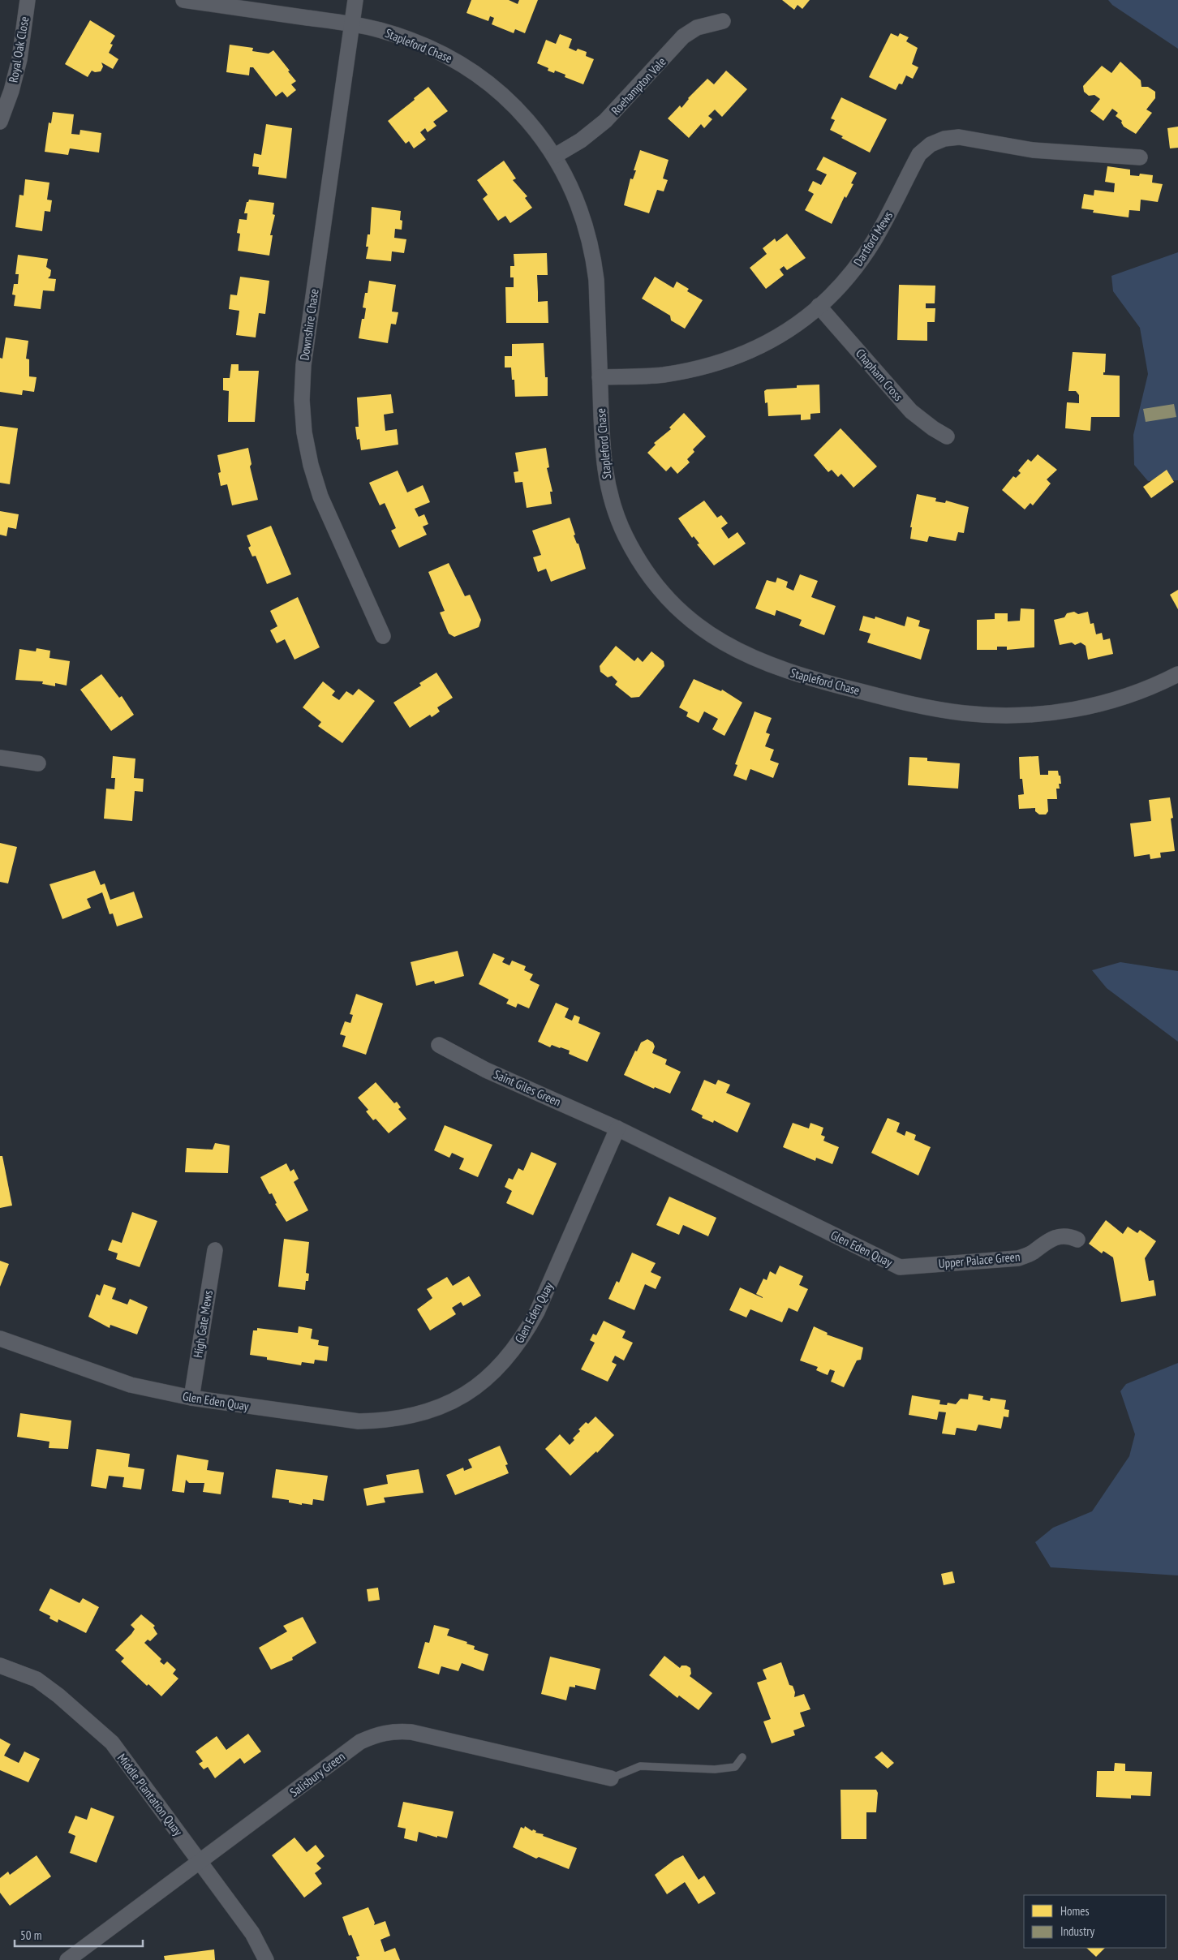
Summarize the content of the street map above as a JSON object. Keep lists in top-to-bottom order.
{
  "streets": {
    "street": [
      "Stapleford Chase",
      "Royal Oak Close",
      "Roehampton Vale",
      "Dartford Mews",
      "Downshire Chase",
      "Chapham Cross",
      "Saint Giles Green",
      "Glen Eden Quay",
      "Upper Palace Green",
      "High Gate Mews",
      "Salisbury Green",
      "Middle Plantation Quay"
    ]
  },
  "crossings": [
    ["Stapleford Chase", "Roehampton Vale"],
    ["Stapleford Chase", "Dartford Mews"],
    ["Stapleford Chase", "Downshire Chase"],
    ["Dartford Mews", "Chapham Cross"],
    ["Saint Giles Green", "Glen Eden Quay"],
    ["Glen Eden Quay", "Upper Palace Green"],
    ["Glen Eden Quay", "High Gate Mews"],
    ["Salisbury Green", "Middle Plantation Quay"]
  ],
  "legend": ["Homes", "Industry"],
  "scale_bar": "50 m"
}
